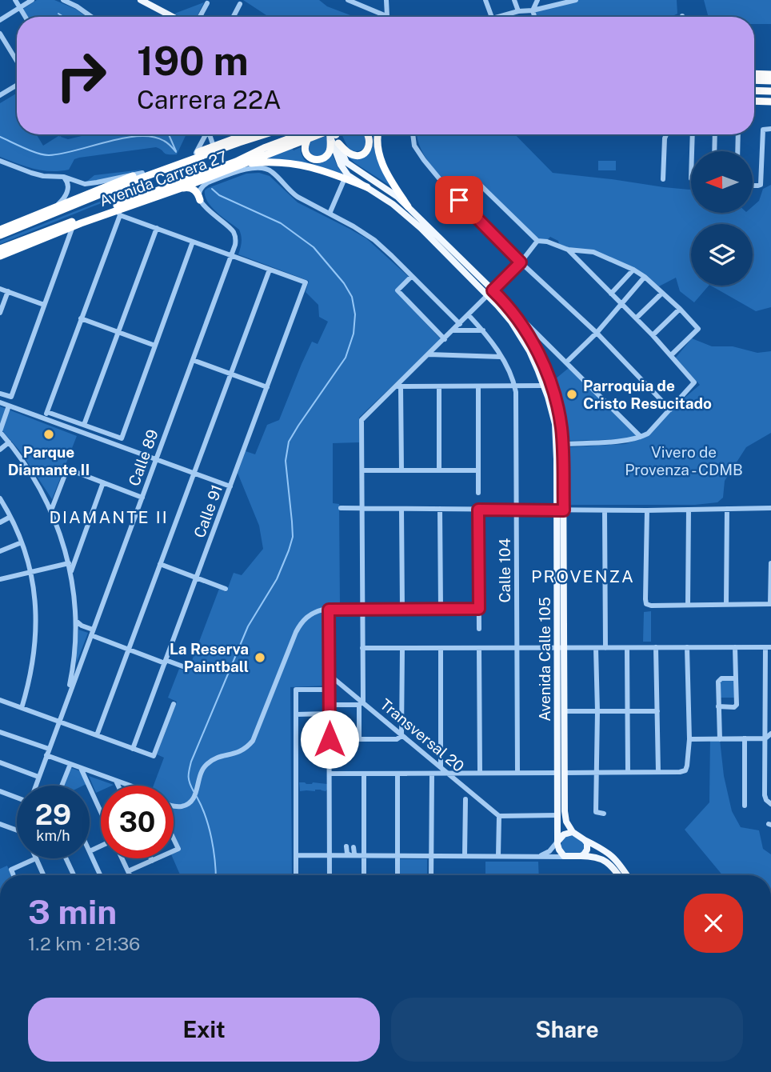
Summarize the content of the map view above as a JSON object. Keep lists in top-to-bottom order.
{
  "streets": {
    "highway": ["Avenida Carrera 27"],
    "main road": ["Avenida Calle 105"],
    "street": [
      "Calle 89",
      "Calle 91",
      "Calle 104",
      "Transversal 20"
    ]
  },
  "crossings": [
    ["Avenida Carrera 27", "Avenida Calle 105"]
  ],
  "districts": ["DIAMANTE II", "PROVENZA"],
  "parks": ["Vivero de Provenza - CDMB"],
  "places": ["Parroquia de Cristo Resucitado", "Parque Diamante II", "La Reserva Paintball"],
  "north": "left",
  "page": {
    "turn": ["190 m", "Carrera 22A"],
    "speed": "29 km/h",
    "limit": "30",
    "heading": ["3 min", "1.2 km · 21:36"],
    "buttons": ["Exit", "Share"]
  }
}
